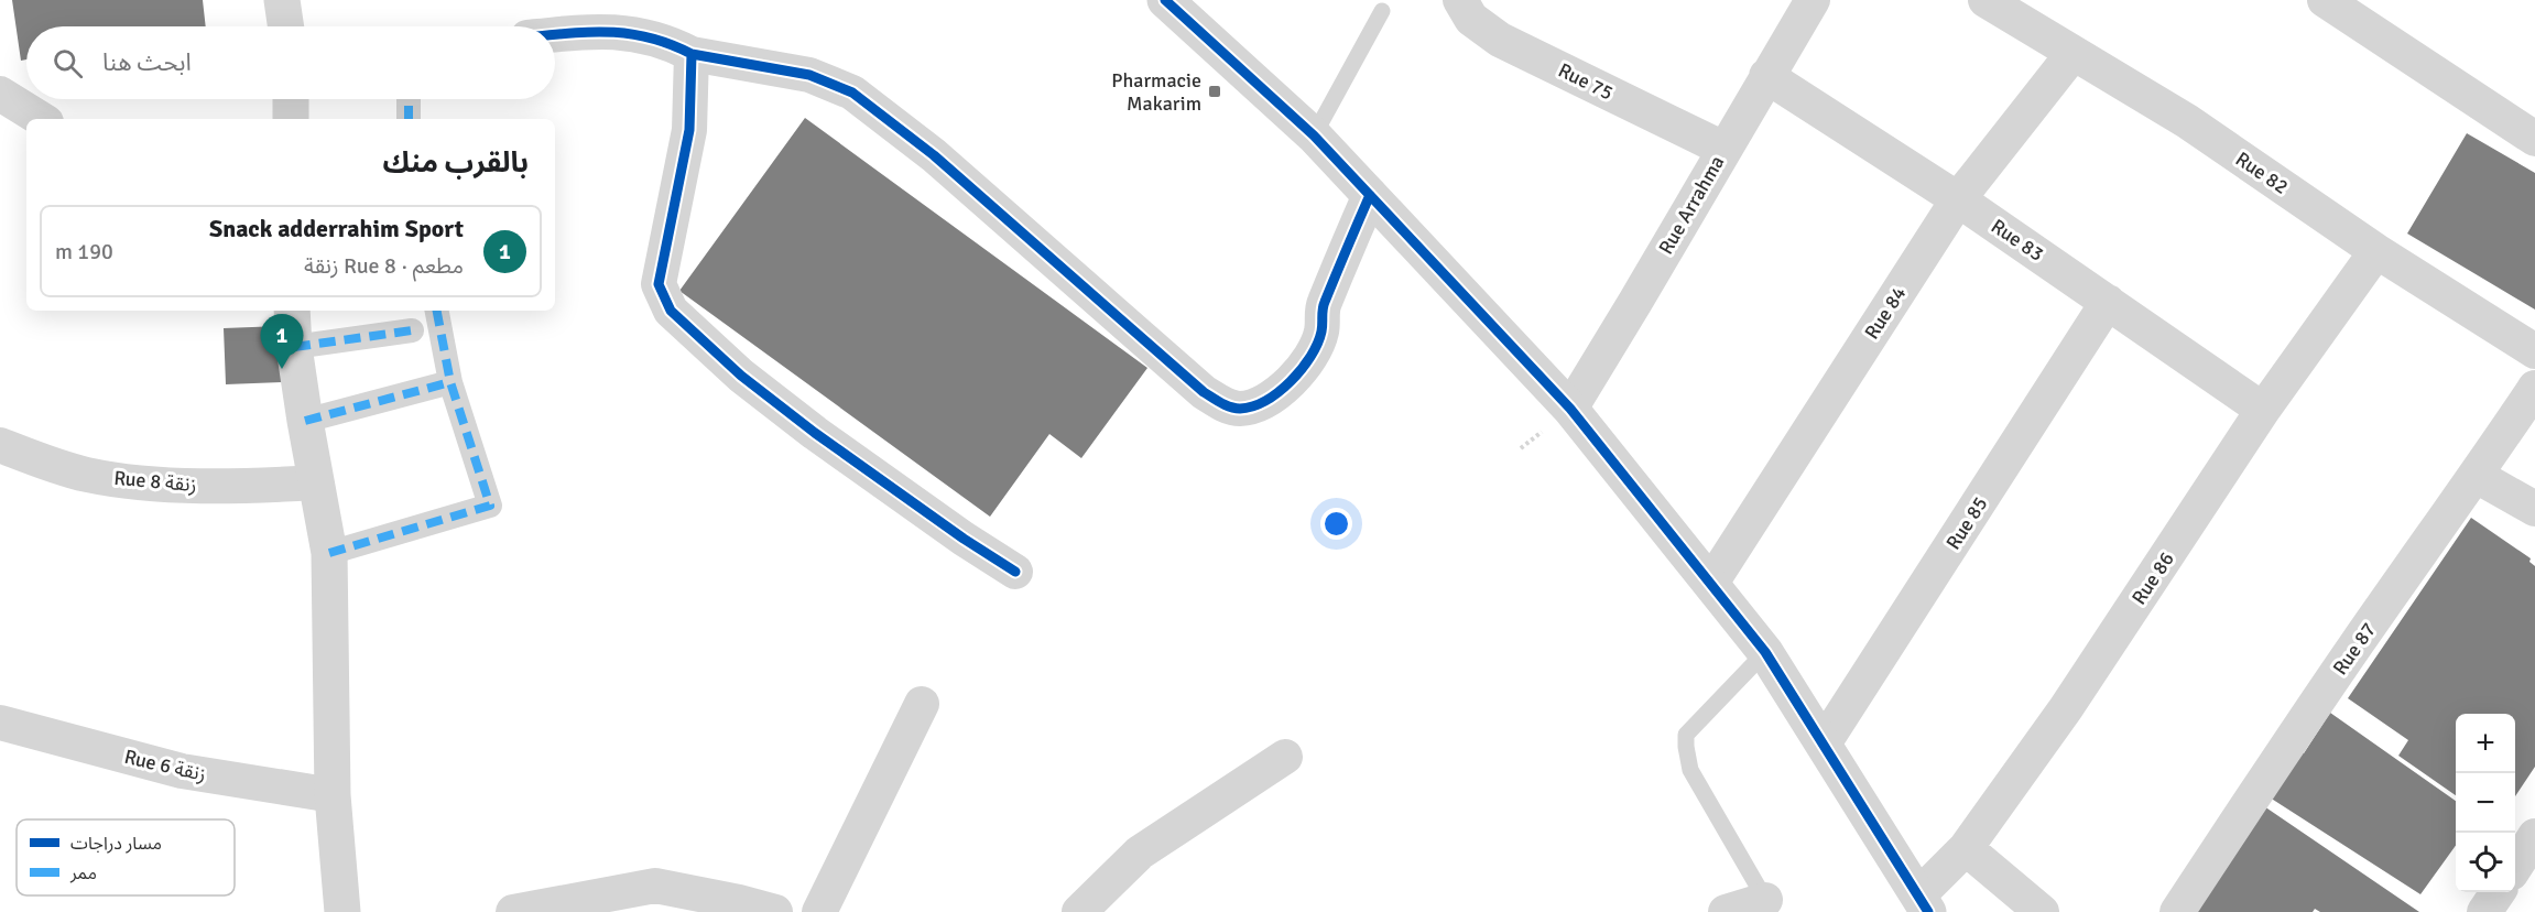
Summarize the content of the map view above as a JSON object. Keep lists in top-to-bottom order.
{
  "streets": {
    "street": [
      "Rue 75",
      "Rue 82",
      "Rue Arrahma",
      "Rue 83",
      "Rue 84",
      "Rue 8 زنقة",
      "Rue 85",
      "Rue 86",
      "Rue 87",
      "Rue 6 زنقة"
    ]
  },
  "crossings": [
    ["Rue 75", "Rue Arrahma"],
    ["Rue 82", "Rue 84"],
    ["Rue 82", "Rue 86"],
    ["Rue Arrahma", "Rue 83"],
    ["Rue 83", "Rue 84"],
    ["Rue 83", "Rue 85"],
    ["Rue 83", "Rue 86"]
  ],
  "places": {
    "transit": ["Pharmacie Makarim"]
  },
  "legend": ["مسار دراجات", "ممر"],
  "page": {
    "search": "ابحث هنا",
    "heading": "بالقرب منك",
    "list": [
      {
        "mark": "1",
        "name": "Snack adderrahim Sport",
        "note": "مطعم · Rue 8 زنقة",
        "value": "190 m"
      }
    ],
    "pins": "1",
    "map_buttons": ["+", "−"]
  }
}
